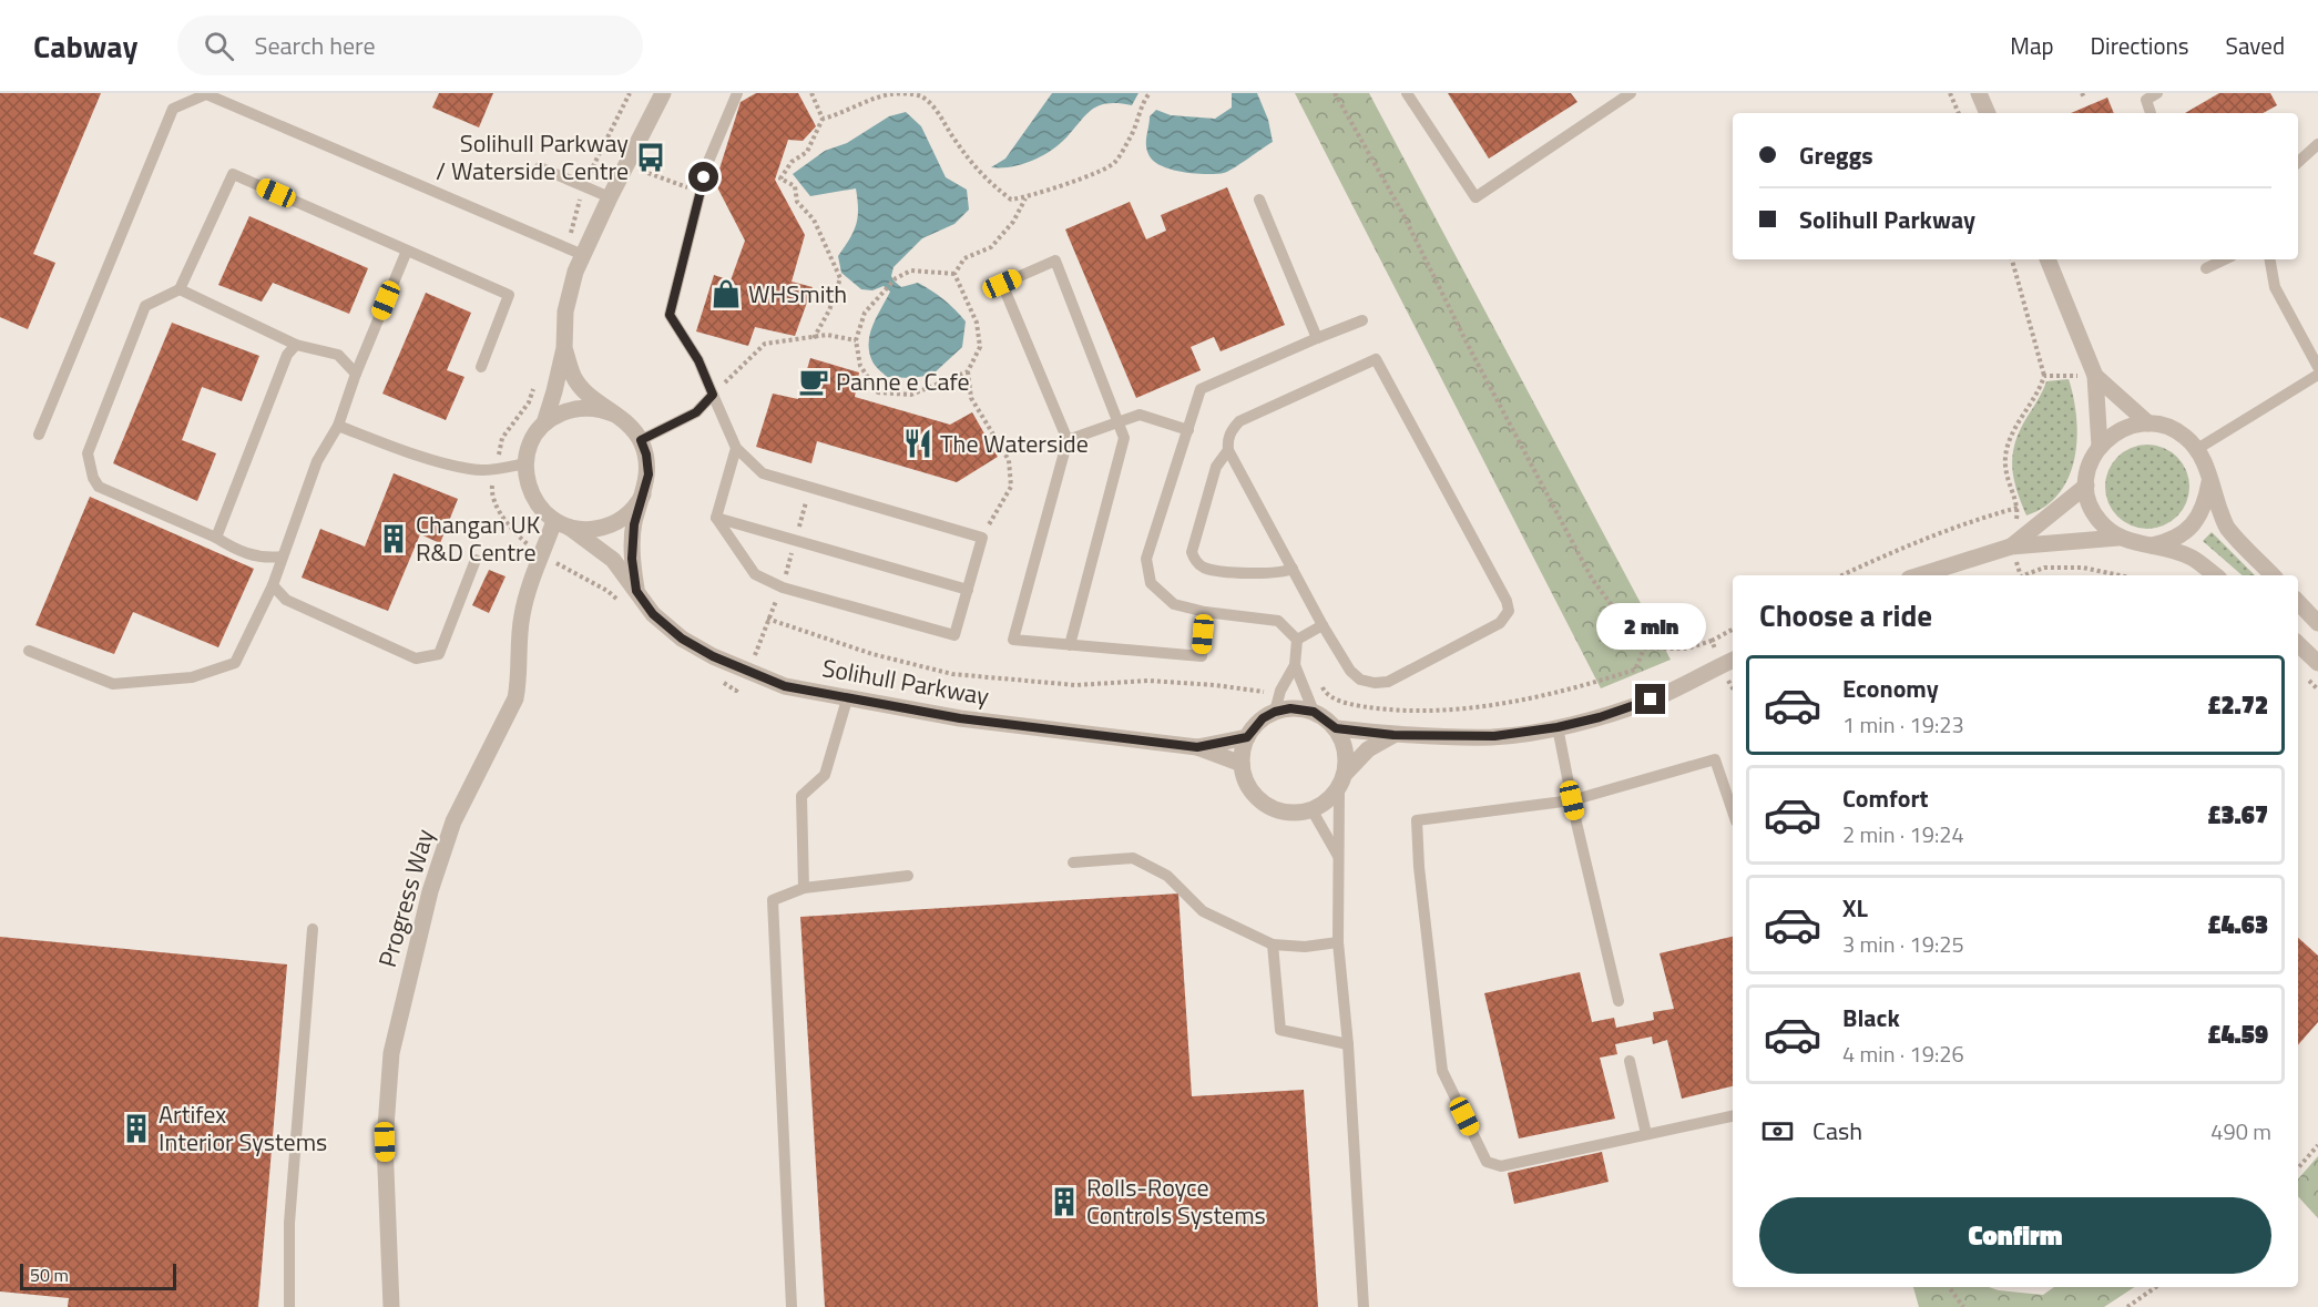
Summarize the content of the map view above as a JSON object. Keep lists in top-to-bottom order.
{
  "streets": {
    "street": ["Solihull Parkway", "Progress Way"]
  },
  "crossings": [
    ["Solihull Parkway", "Progress Way"]
  ],
  "places": {
    "bus stop": ["Solihull Parkway / Waterside Centre"],
    "shop": ["WHSmith"],
    "cafe": ["Panne e Cafe"],
    "restaurant": ["The Waterside"],
    "building": ["Changan UK R&D Centre", "Artifex Interior Systems", "Rolls-Royce Controls Systems"]
  },
  "scale_bar": "50 m",
  "page": {
    "header": "Cabway",
    "search": "Search here",
    "nav": ["Map", "Directions", "Saved"],
    "banner": ["Greggs", "Solihull Parkway"],
    "heading": "Choose a ride",
    "bubble": "2 min",
    "list": [
      {
        "name": "Economy",
        "note": "1 min · 19:23",
        "value": "£2.72"
      },
      {
        "name": "Comfort",
        "note": "2 min · 19:24",
        "value": "£3.67"
      },
      {
        "name": "XL",
        "note": "3 min · 19:25",
        "value": "£4.63"
      },
      {
        "name": "Black",
        "note": "4 min · 19:26",
        "value": "£4.59"
      }
    ],
    "pay": ["Cash", "490 m"],
    "buttons": "Confirm",
    "scale": "50 m"
  }
}
